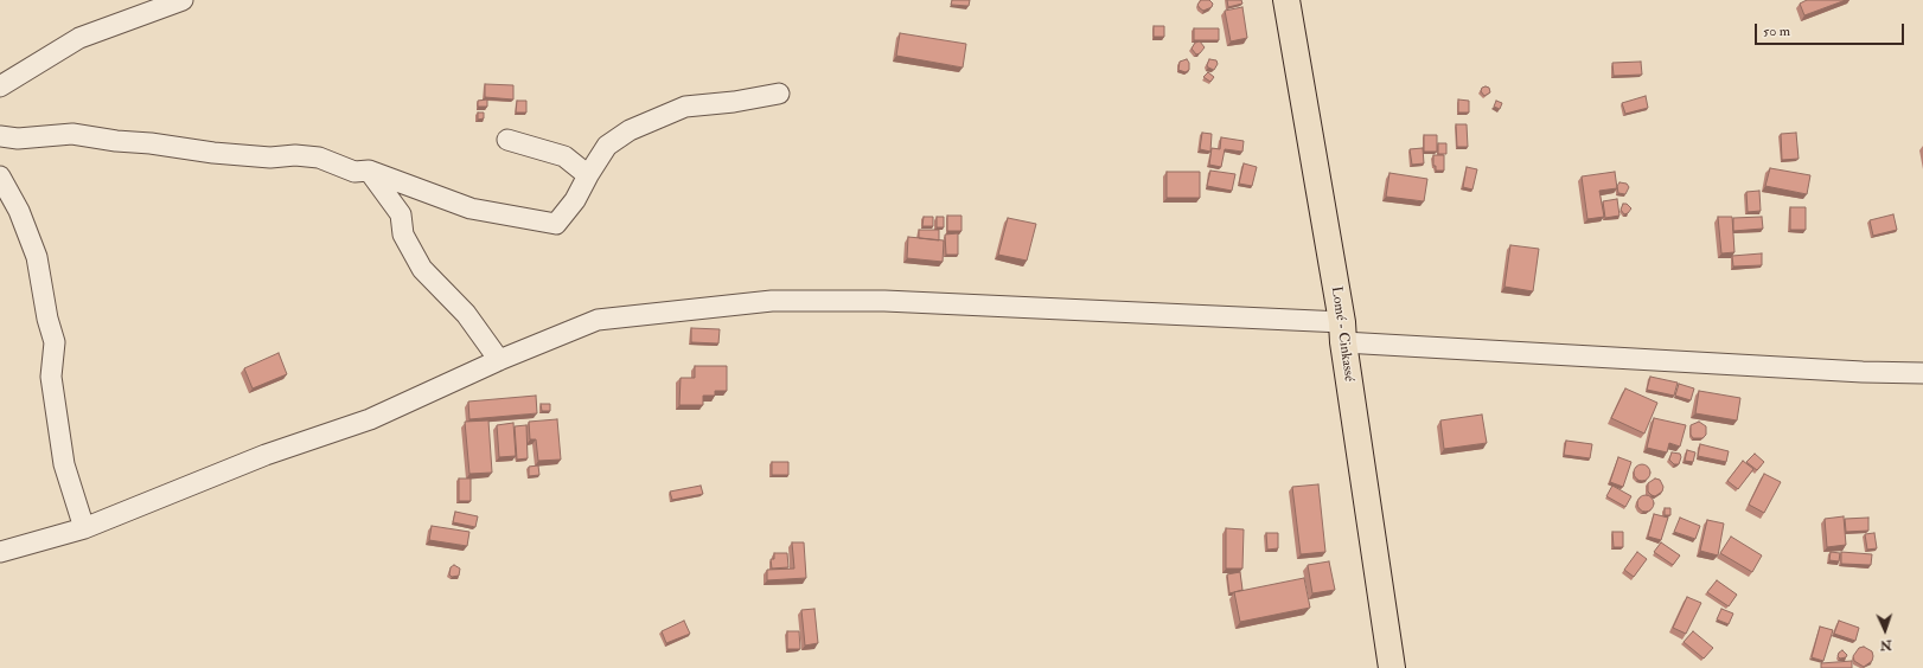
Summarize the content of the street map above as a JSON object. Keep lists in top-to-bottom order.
{
  "streets": {
    "highway": ["Lomé - Cinkassé"]
  },
  "scale_bar": "50 m",
  "north": "bottom"
}
